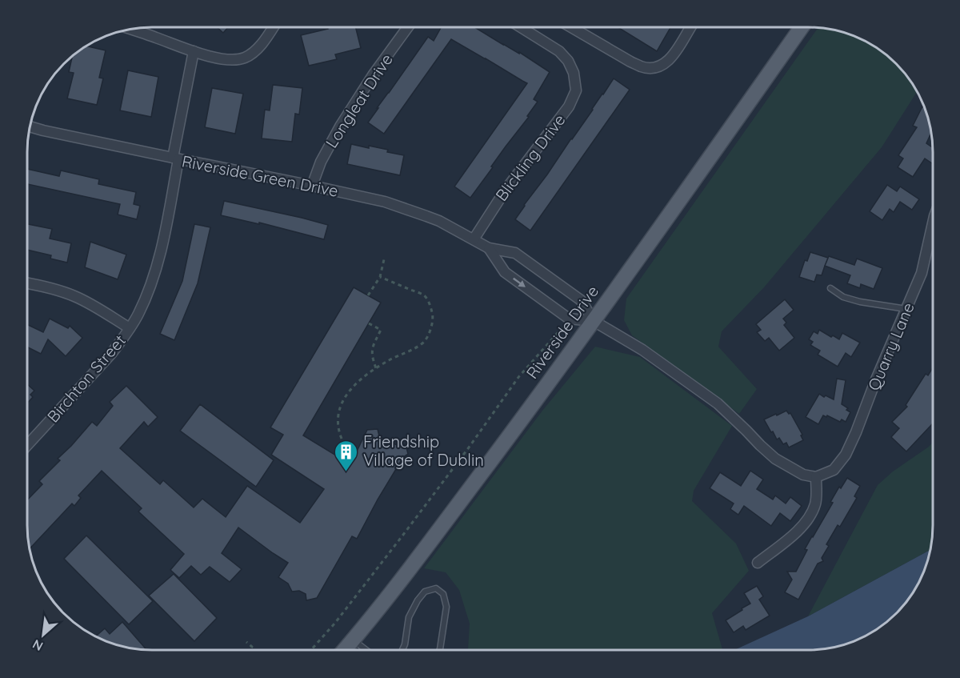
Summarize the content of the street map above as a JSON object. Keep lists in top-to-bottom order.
{
  "streets": {
    "main road": ["Riverside Drive"],
    "street": [
      "Longleat Drive",
      "Blickling Drive",
      "Riverside Green Drive",
      "Quarry Lane",
      "Birchton Street"
    ]
  },
  "crossings": [
    ["Longleat Drive", "Riverside Green Drive"],
    ["Blickling Drive", "Riverside Green Drive"],
    ["Riverside Green Drive", "Riverside Drive"],
    ["Riverside Green Drive", "Birchton Street"]
  ],
  "places": {
    "building": ["Friendship Village of Dublin"]
  },
  "north": "bottom left"
}
